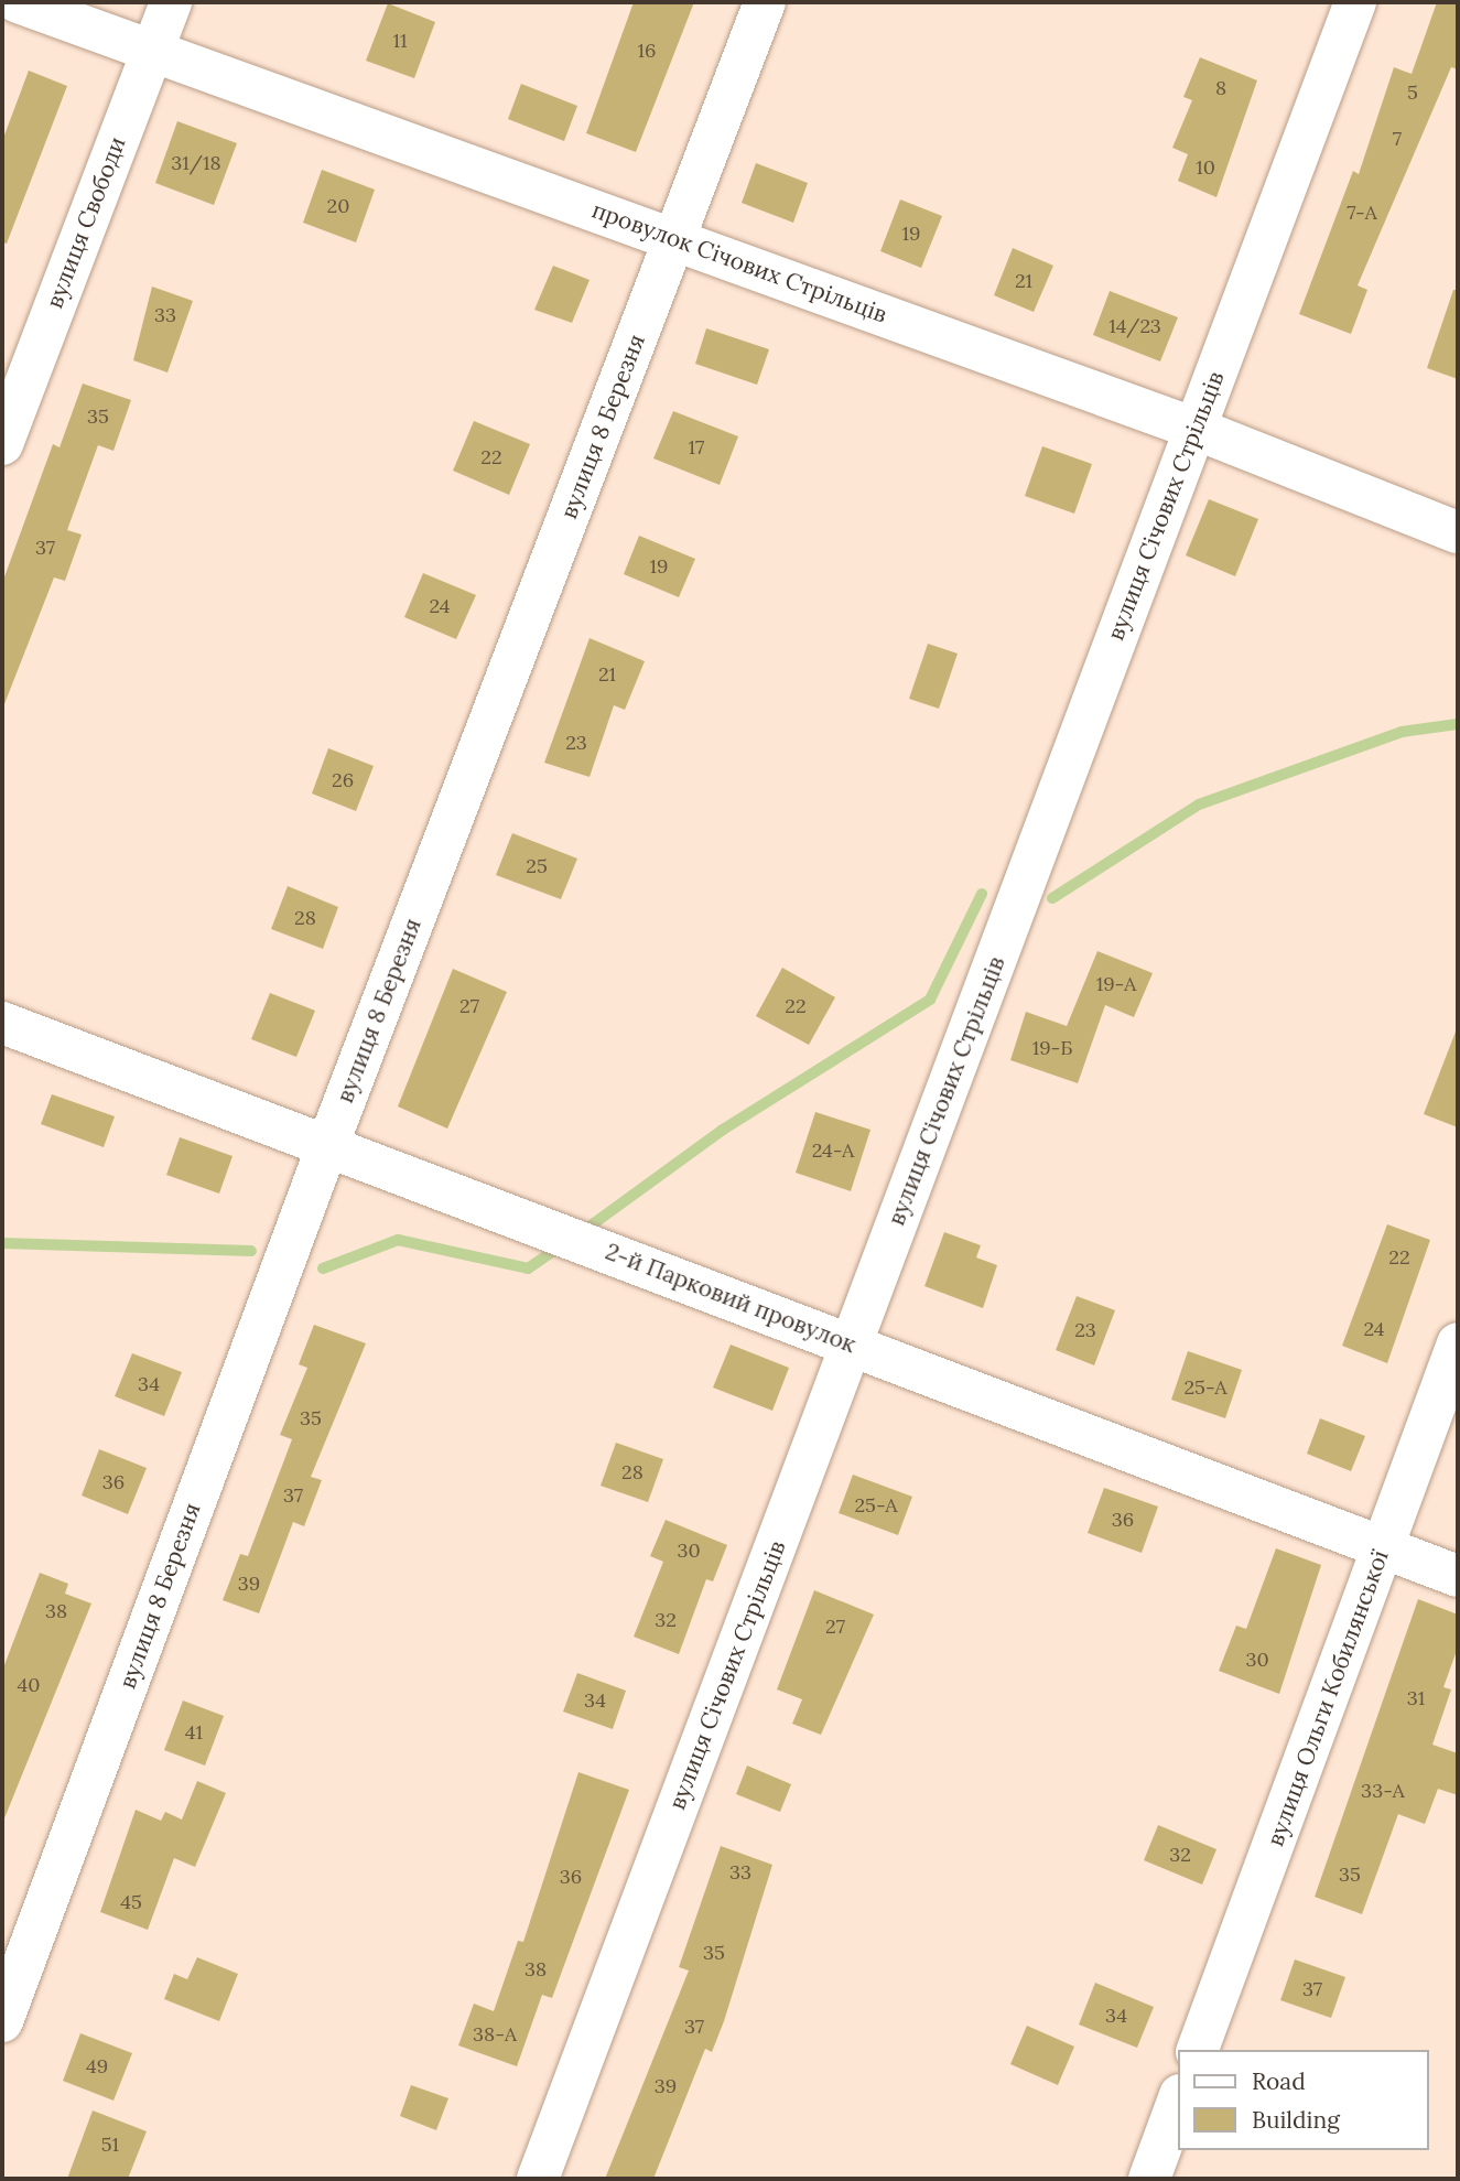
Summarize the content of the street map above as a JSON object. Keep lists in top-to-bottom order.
{
  "streets": {
    "street": [
      "вулиця Свободи",
      "провулок Січових Стрільців",
      "вулиця 8 Березня",
      "вулиця Січових Стрільців",
      "2-й Парковий провулок",
      "вулиця Ольги Кобилянської"
    ]
  },
  "crossings": [
    ["вулиця Свободи", "провулок Січових Стрільців"],
    ["провулок Січових Стрільців", "вулиця 8 Березня"],
    ["провулок Січових Стрільців", "вулиця Січових Стрільців"],
    ["вулиця 8 Березня", "2-й Парковий провулок"],
    ["вулиця Січових Стрільців", "2-й Парковий провулок"],
    ["2-й Парковий провулок", "вулиця Ольги Кобилянської"]
  ],
  "house_numbers": [
    "11",
    "16",
    "8",
    "5",
    "7",
    "31/18",
    "10",
    "20",
    "7-А",
    "19",
    "21",
    "33",
    "14/23",
    "35",
    "17",
    "22",
    "37",
    "19",
    "24",
    "21",
    "23",
    "26",
    "25",
    "28",
    "19-А",
    "27",
    "22",
    "19-Б",
    "24-А",
    "22",
    "24",
    "23",
    "34",
    "25-А",
    "35",
    "28",
    "36",
    "37",
    "25-А",
    "36",
    "30",
    "39",
    "38",
    "32",
    "27",
    "30",
    "40",
    "31",
    "34",
    "41",
    "33-А",
    "32",
    "33",
    "35",
    "36",
    "45",
    "35",
    "38",
    "37",
    "34",
    "37",
    "38-А",
    "49",
    "39",
    "51"
  ],
  "legend": ["Road", "Building"]
}
